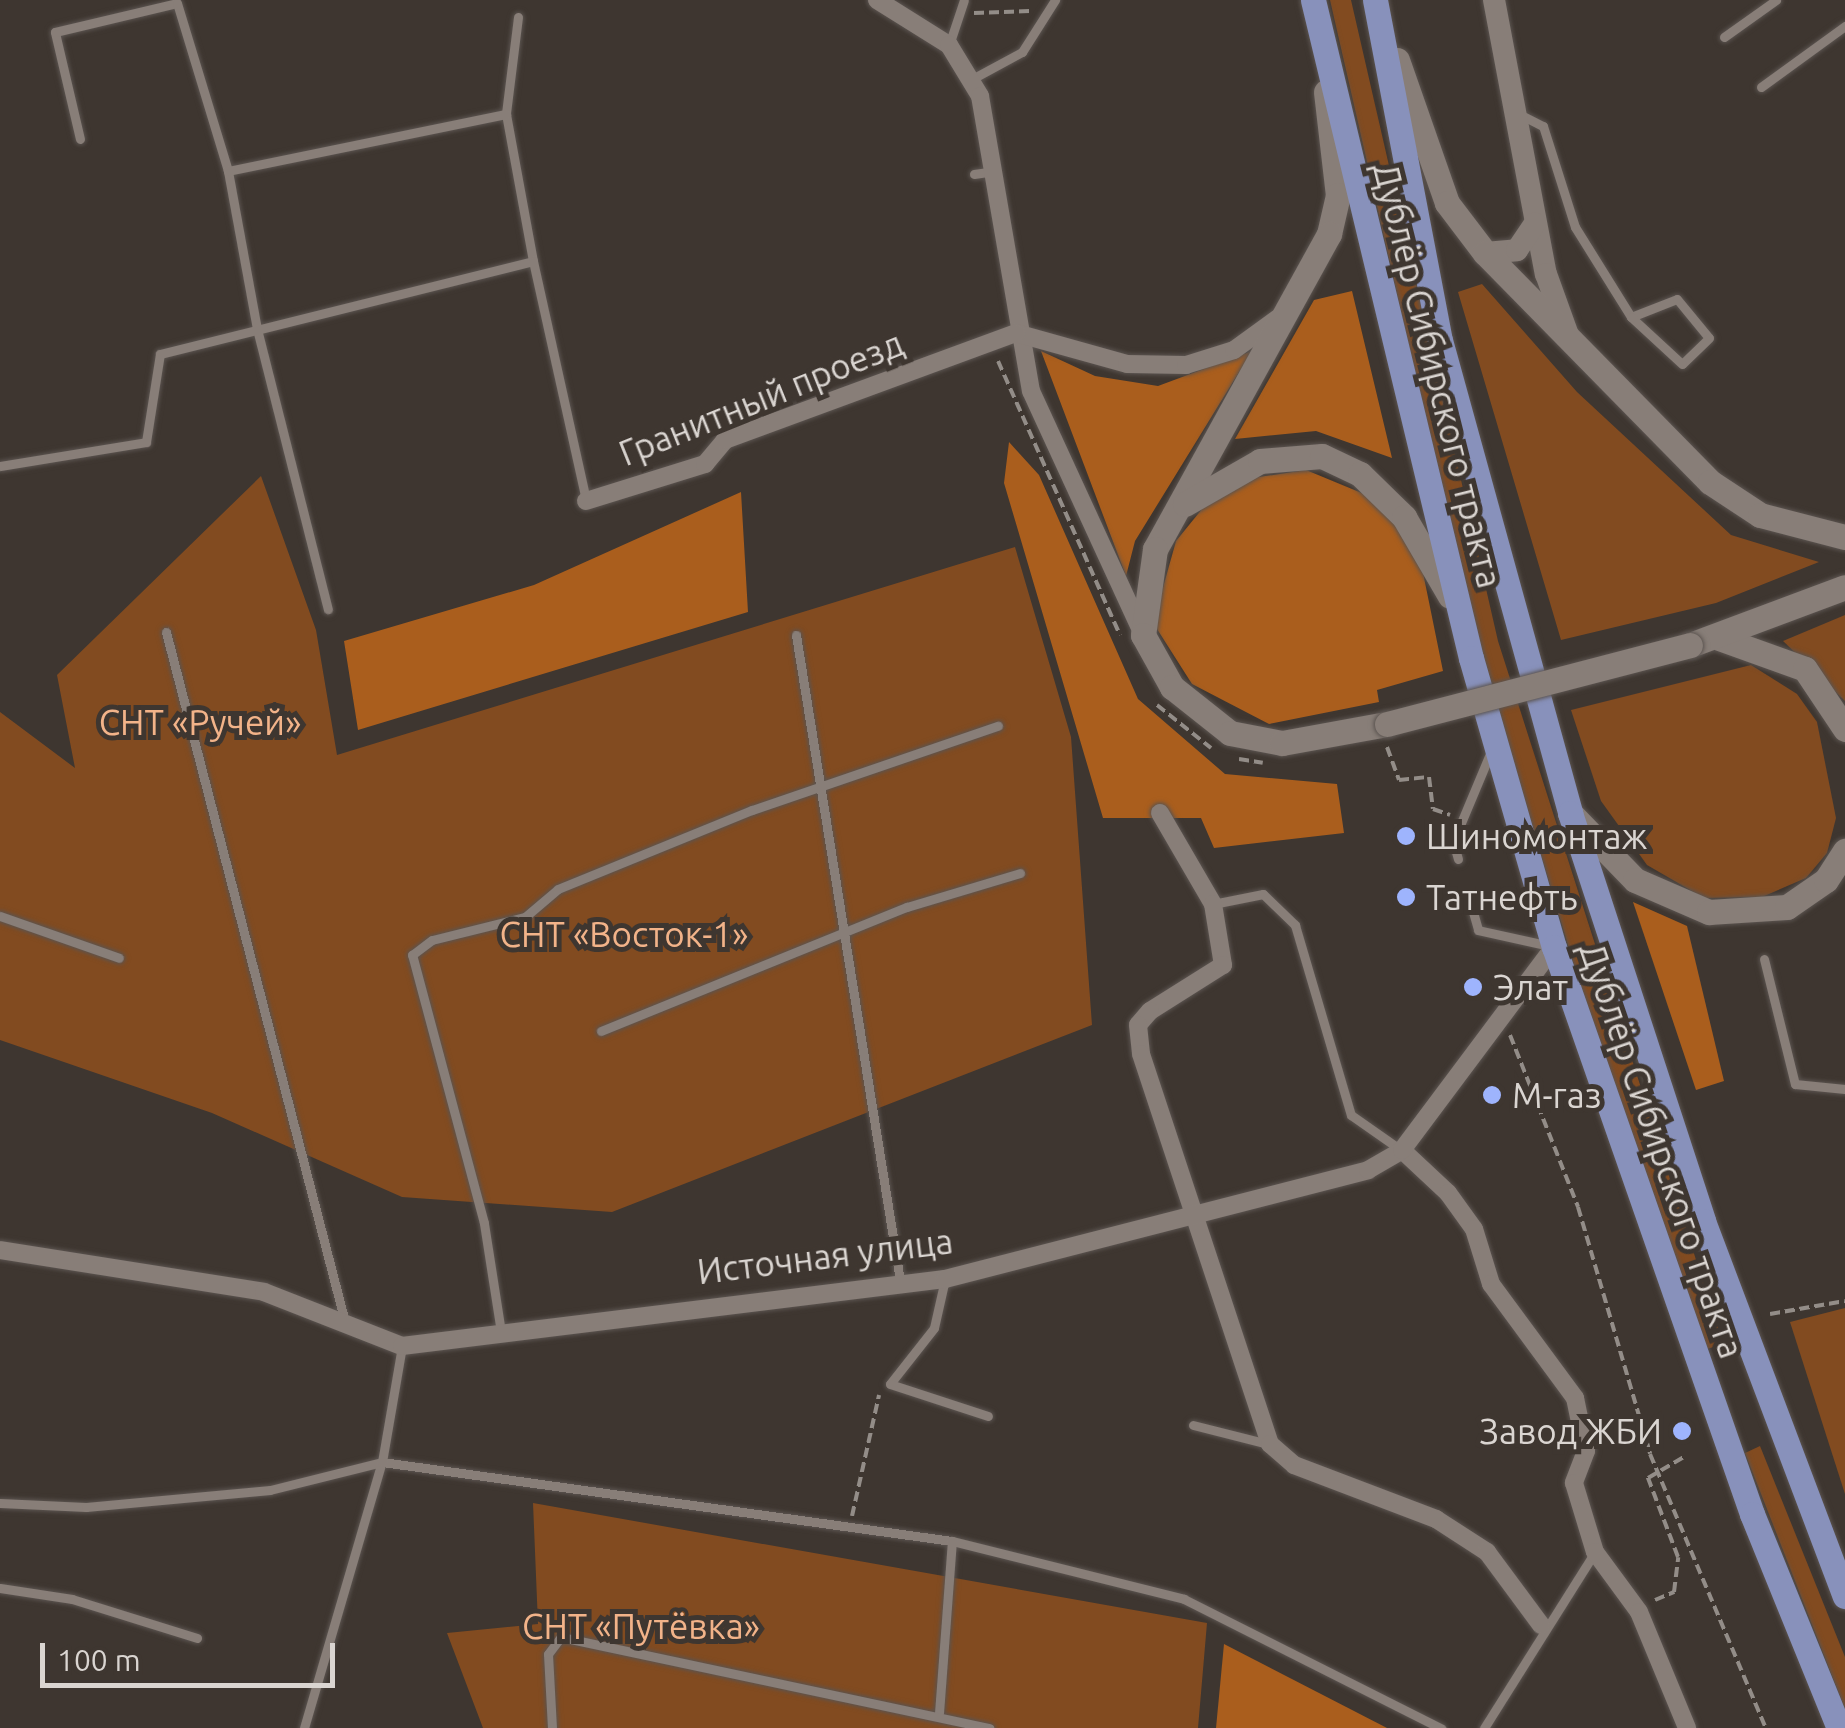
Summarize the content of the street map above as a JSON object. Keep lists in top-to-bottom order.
{
  "streets": {
    "main road": ["Дублёр Сибирского тракта"],
    "street": ["Гранитный проезд", "Источная улица"]
  },
  "crossings": [
    ["Дублёр Сибирского тракта", "Источная улица"]
  ],
  "parks": ["СНТ «Ручей»", "СНТ «Восток-1»", "СНТ «Путёвка»"],
  "places": [
    "Шиномонтаж",
    "Татнефть",
    "Элат",
    "М-газ",
    "Завод ЖБИ"
  ],
  "scale_bar": "100 m"
}
